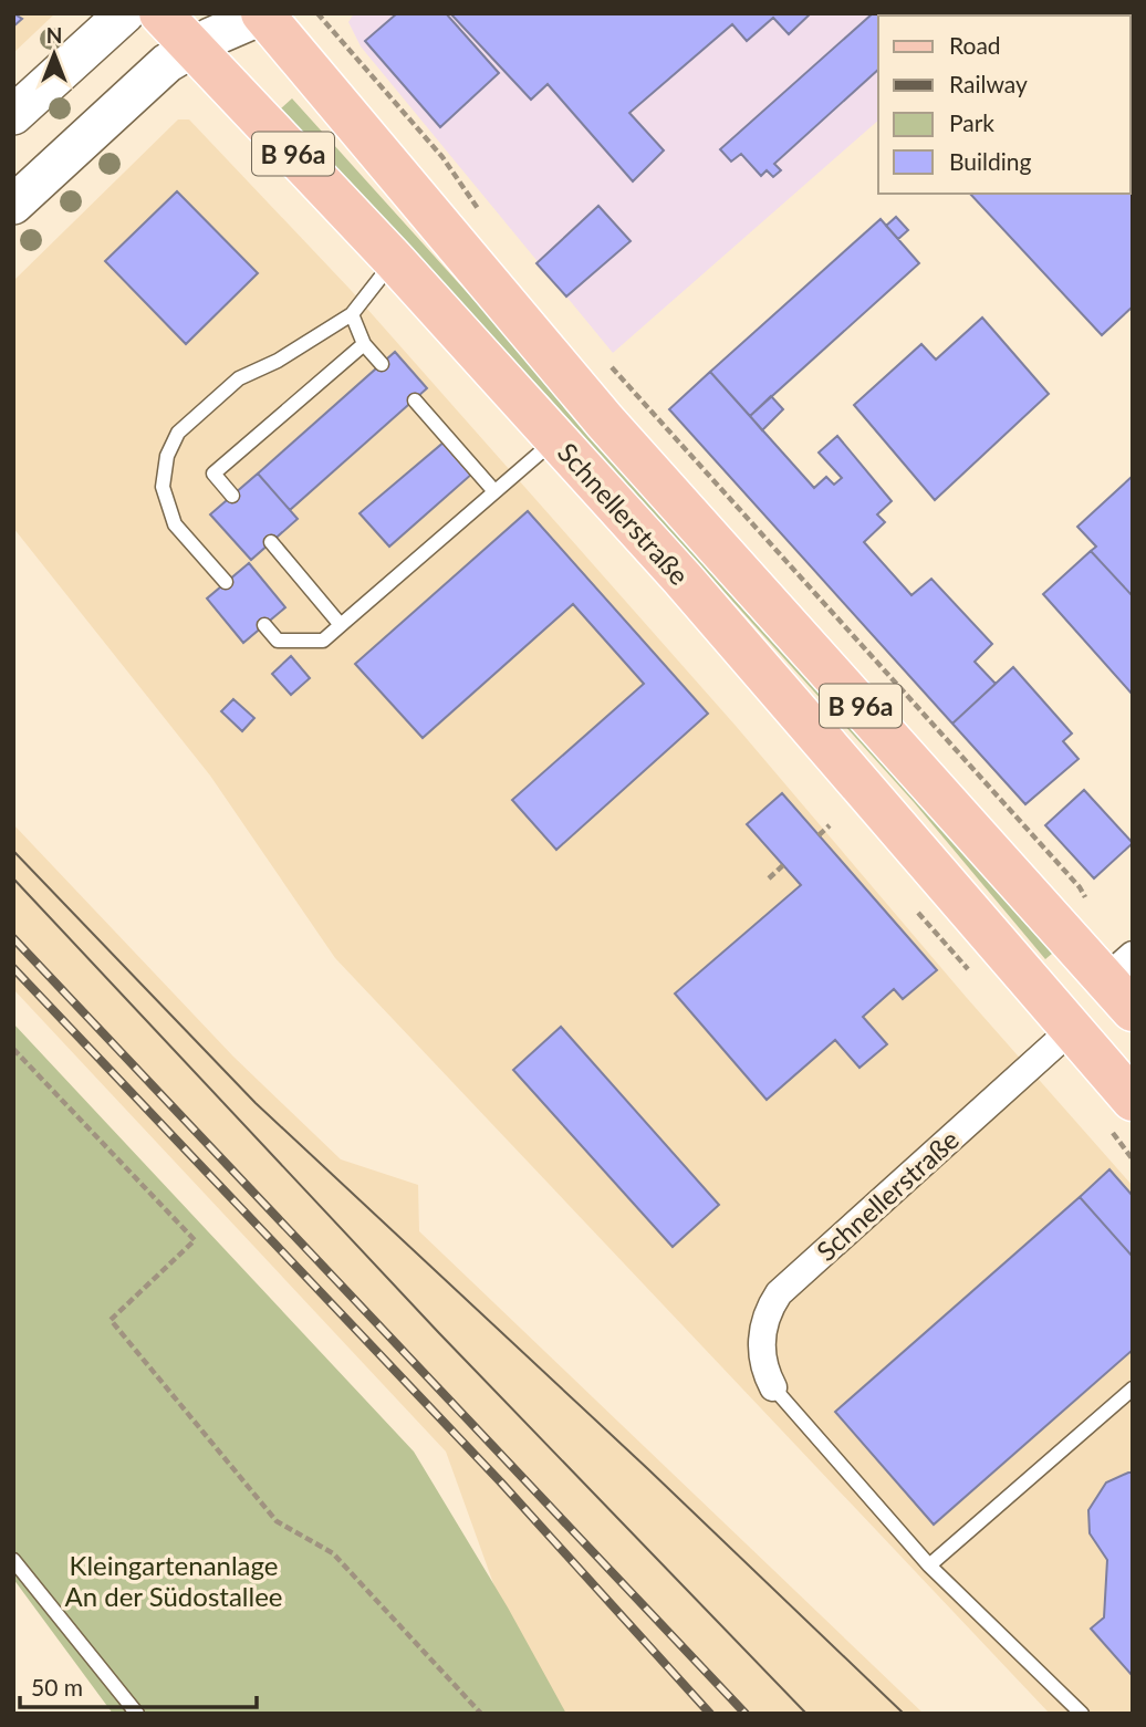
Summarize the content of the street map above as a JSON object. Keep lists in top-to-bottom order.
{
  "streets": {
    "main road": ["B 96a", "Schnellerstraße"]
  },
  "parks": ["Kleingartenanlage An der Südostallee"],
  "legend": [
    "Road",
    "Railway",
    "Park",
    "Building"
  ],
  "scale_bar": "50 m",
  "north": "top"
}
